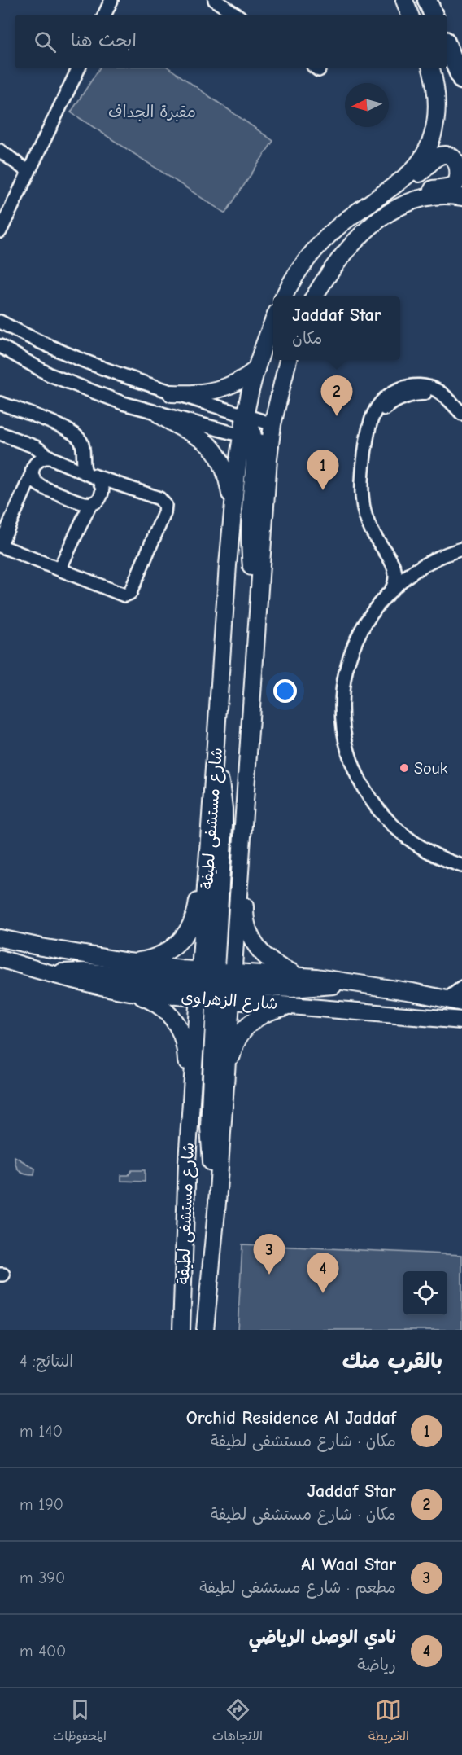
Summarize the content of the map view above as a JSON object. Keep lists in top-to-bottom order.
{
  "streets": {
    "main road": ["شارع مستشفى لطيفة", "شارع الزهراوى"]
  },
  "crossings": [
    ["شارع مستشفى لطيفة", "شارع الزهراوى"]
  ],
  "parks": ["مقبرة الجداف"],
  "places": ["Souk"],
  "north": "left",
  "page": {
    "search": "ابحث هنا",
    "popup": ["Jaddaf Star", "مكان"],
    "pins": [
      "2",
      "1",
      "3",
      "4"
    ],
    "heading": ["بالقرب منك", "النتائج: 4"],
    "list": [
      {
        "mark": "1",
        "name": "Orchid Residence Al Jaddaf",
        "note": "مكان · شارع مستشفى لطيفة",
        "value": "140 m"
      },
      {
        "mark": "2",
        "name": "Jaddaf Star",
        "note": "مكان · شارع مستشفى لطيفة",
        "value": "190 m"
      },
      {
        "mark": "3",
        "name": "Al Waal Star",
        "note": "مطعم · شارع مستشفى لطيفة",
        "value": "390 m"
      },
      {
        "mark": "4",
        "name": "نادي الوصل الرياضي",
        "note": "رياضة",
        "value": "400 m"
      }
    ],
    "nav": ["الخريطة", "الاتجاهات", "المحفوظات"]
  }
}
